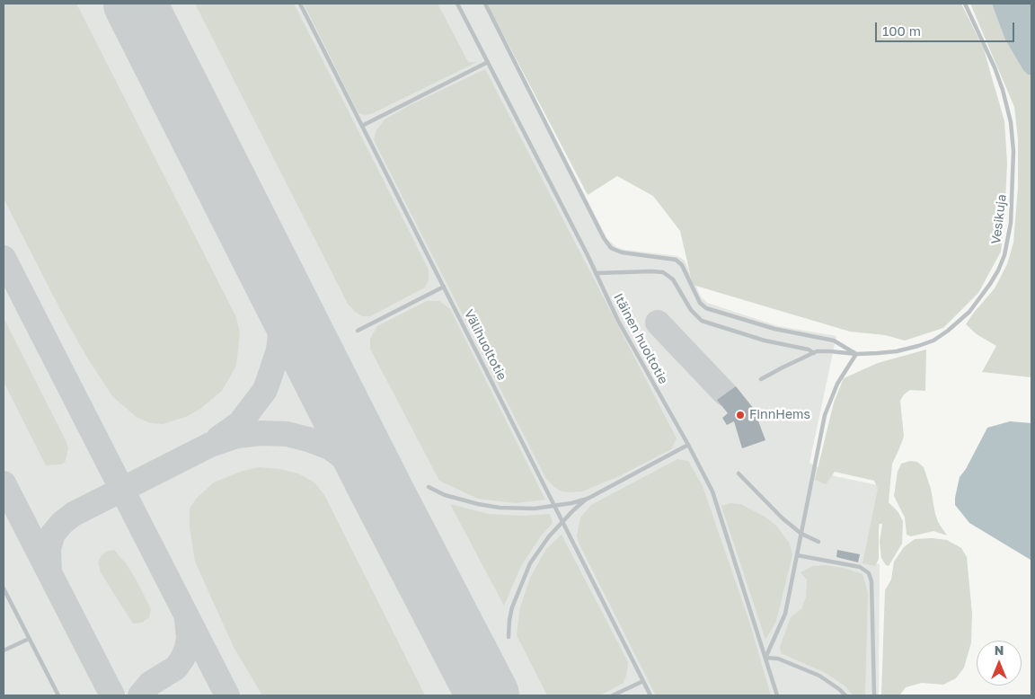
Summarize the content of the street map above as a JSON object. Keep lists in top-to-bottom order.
{
  "streets": {
    "lane": ["Vesikuja", "Itäinen huoltotie", "Välihuoltotie"]
  },
  "places": ["FinnHems"],
  "scale_bar": "100 m",
  "north": "top"
}
